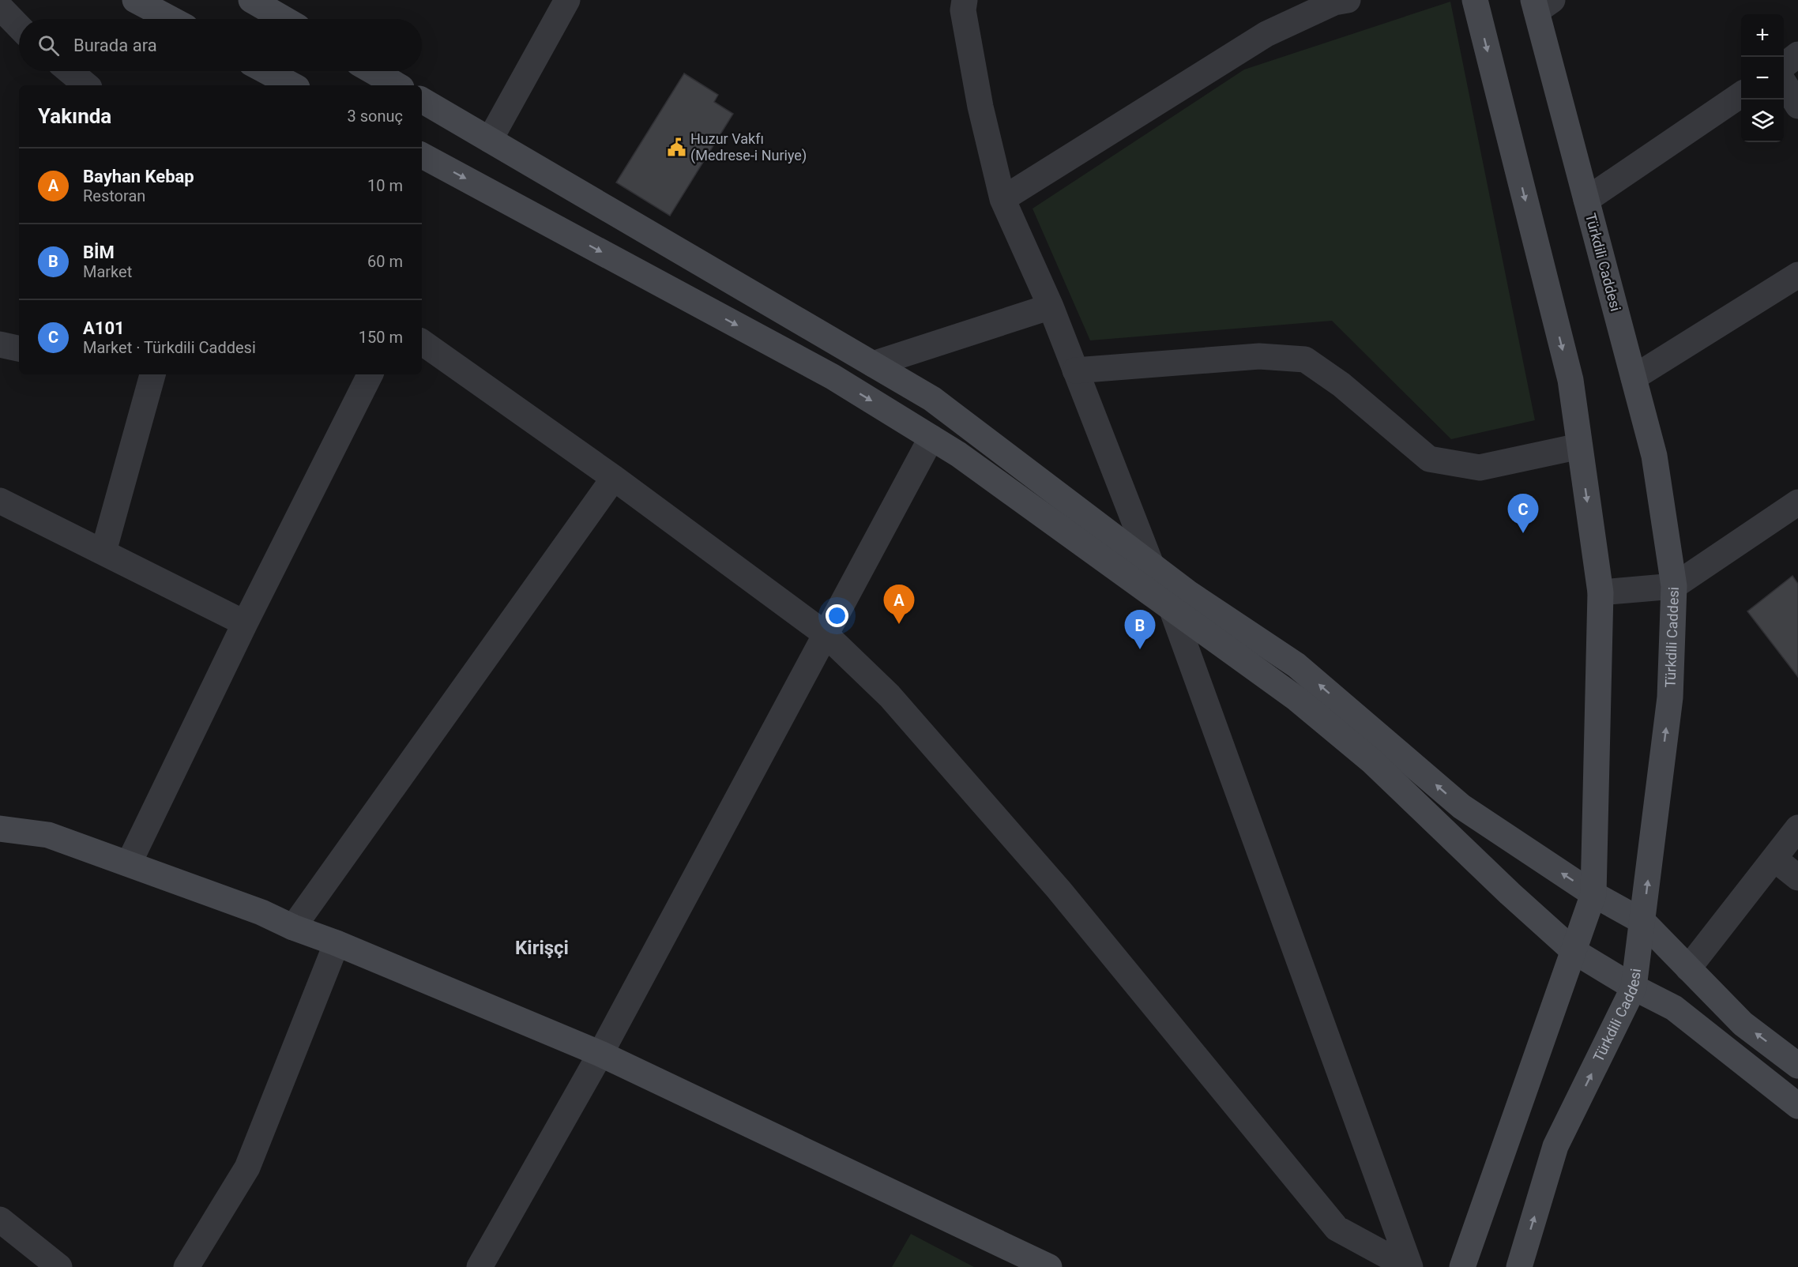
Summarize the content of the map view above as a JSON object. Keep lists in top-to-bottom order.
{
  "streets": {
    "main road": ["Türkdili Caddesi"]
  },
  "districts": ["Kirişçi"],
  "places": {
    "public building": ["Huzur Vakfı (Medrese-i Nuriye)"]
  },
  "page": {
    "map_buttons": ["+", "−"],
    "search": "Burada ara",
    "heading": ["Yakında", "3 sonuç"],
    "list": [
      {
        "mark": "A",
        "name": "Bayhan Kebap",
        "note": "Restoran",
        "value": "10 m"
      },
      {
        "mark": "B",
        "name": "BİM",
        "note": "Market",
        "value": "60 m"
      },
      {
        "mark": "C",
        "name": "A101",
        "note": "Market · Türkdili Caddesi",
        "value": "150 m"
      }
    ],
    "pins": ["C", "A", "B"]
  }
}
